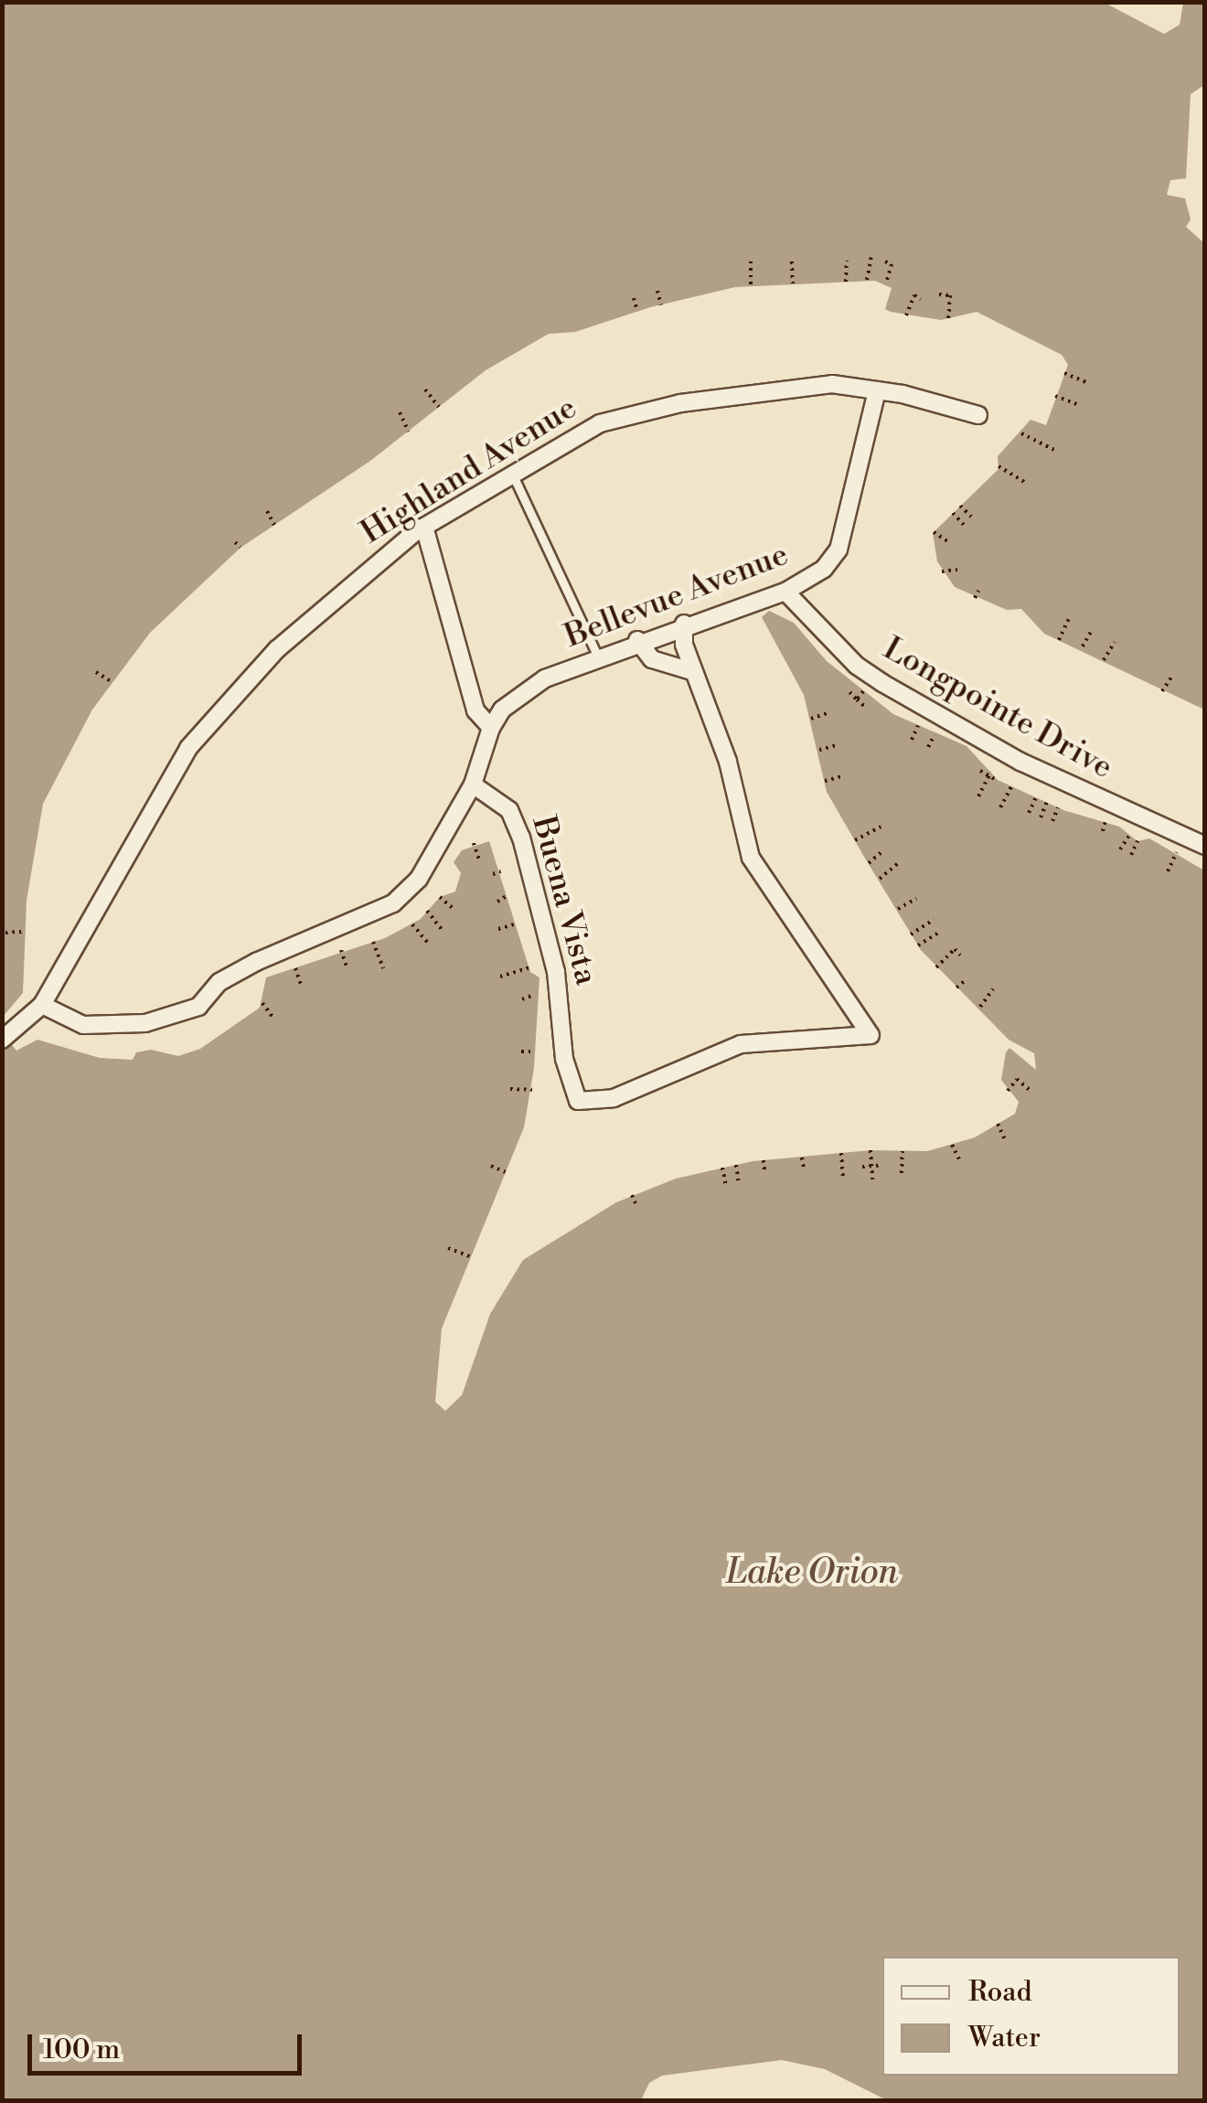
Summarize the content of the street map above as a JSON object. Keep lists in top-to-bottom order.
{
  "streets": {
    "street": [
      "Highland Avenue",
      "Bellevue Avenue",
      "Longpointe Drive",
      "Buena Vista"
    ]
  },
  "crossings": [
    ["Highland Avenue", "Bellevue Avenue"],
    ["Bellevue Avenue", "Longpointe Drive"]
  ],
  "water": ["Lake Orion"],
  "legend": ["Road", "Water"],
  "scale_bar": "100 m"
}
